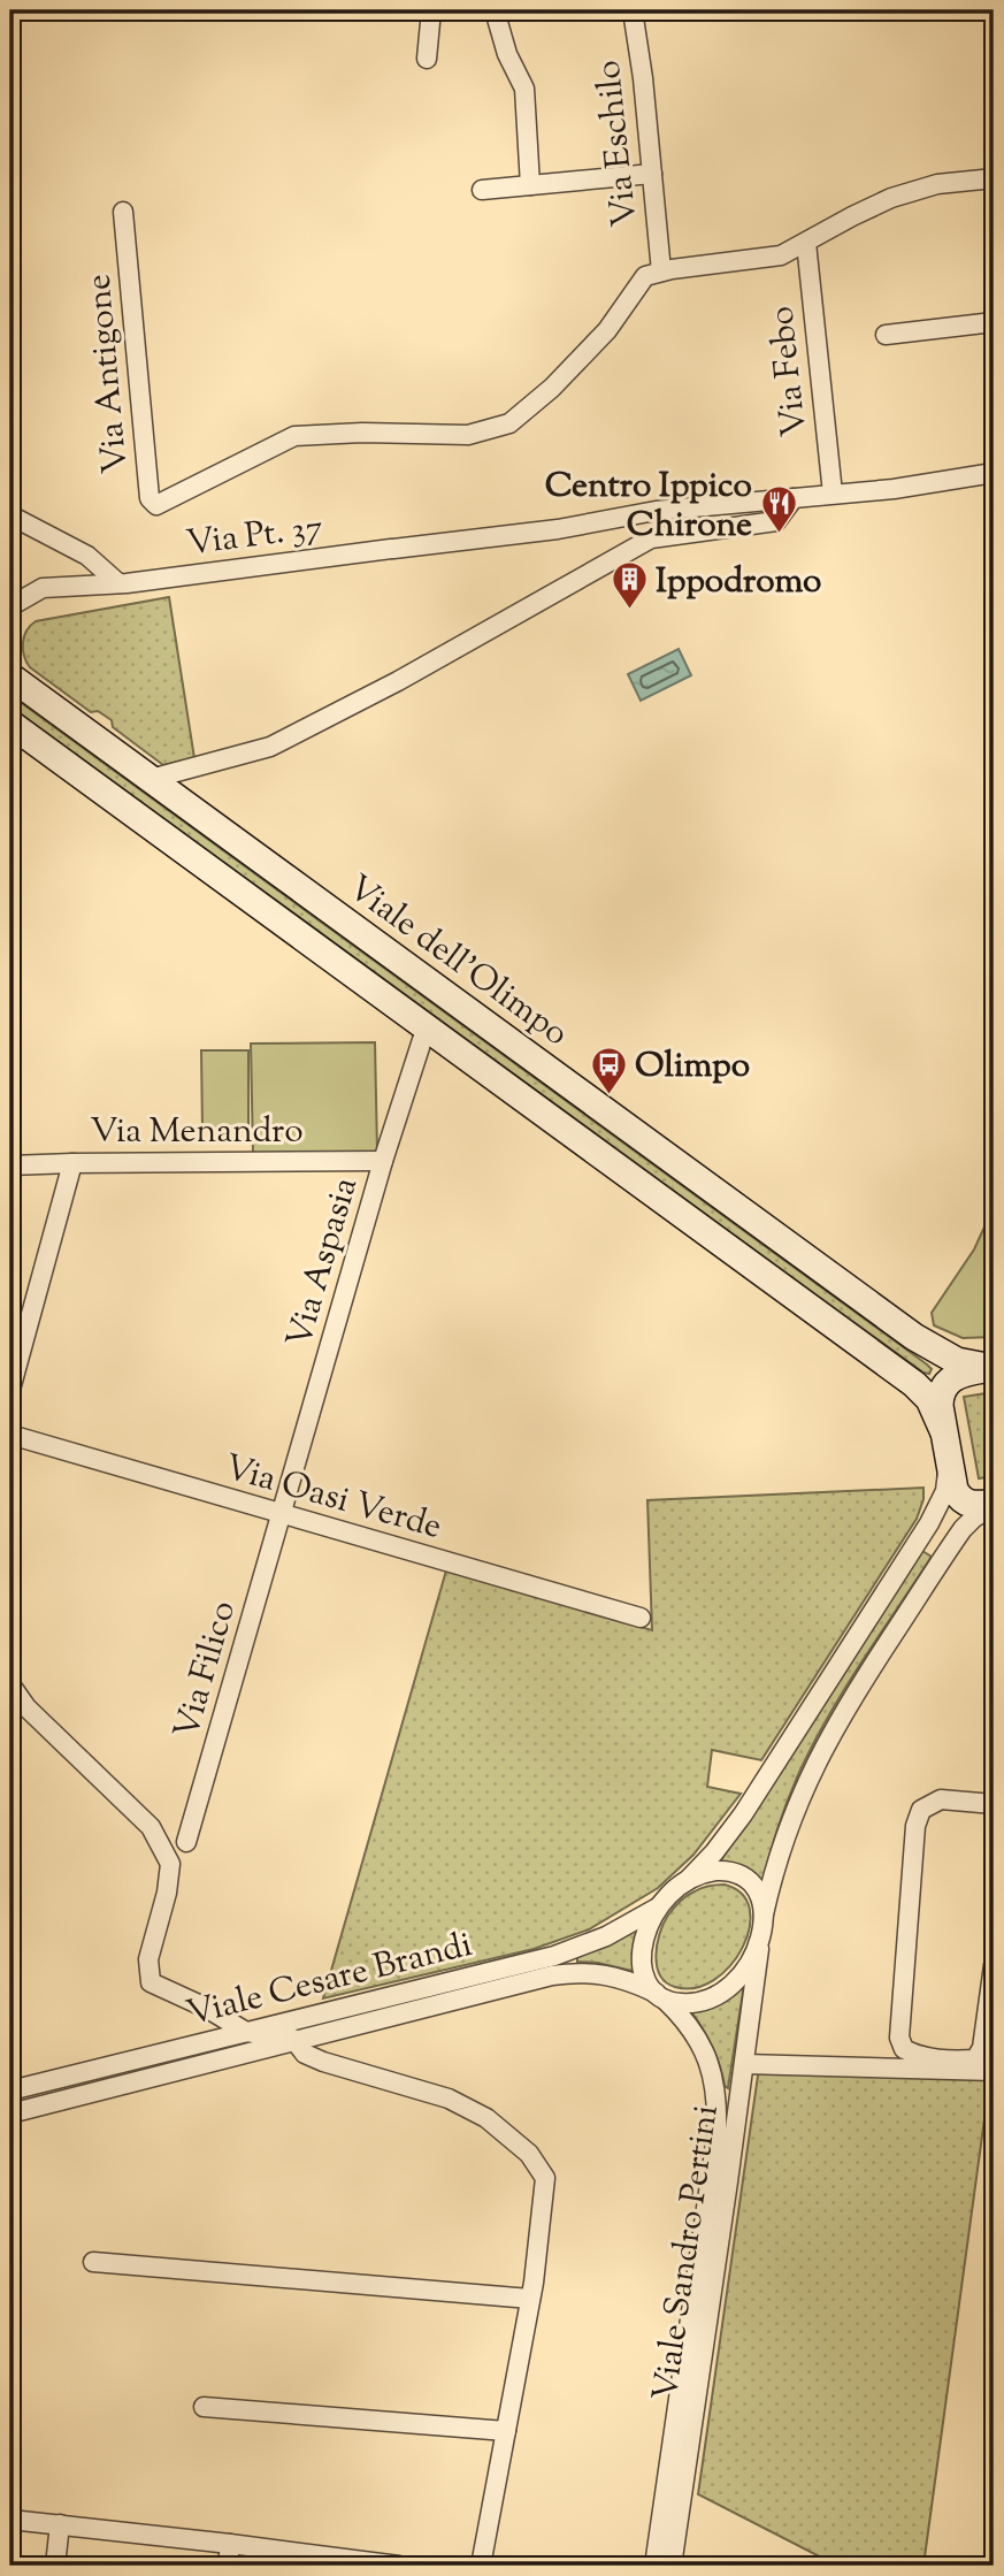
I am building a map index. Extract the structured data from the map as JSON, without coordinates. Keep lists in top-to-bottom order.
{
  "streets": {
    "street": [
      "Via Eschilo",
      "Via Febo",
      "Via Antigone",
      "Via Pt. 37",
      "Viale dell'Olimpo",
      "Via Menandro",
      "Via Aspasia",
      "Via Oasi Verde",
      "Via Filico",
      "Viale Cesare Brandi",
      "Viale Sandro Pertini"
    ]
  },
  "crossings": [
    ["Via Eschilo", "Via Antigone"],
    ["Via Febo", "Via Pt. 37"],
    ["Via Menandro", "Via Aspasia"],
    ["Via Aspasia", "Via Oasi Verde"],
    ["Via Aspasia", "Via Filico"],
    ["Via Oasi Verde", "Via Filico"],
    ["Viale Cesare Brandi", "Viale Sandro Pertini"]
  ],
  "places": {
    "restaurant": ["Centro Ippico Chirone"],
    "building": ["Ippodromo"],
    "bus stop": ["Olimpo"]
  }
}
